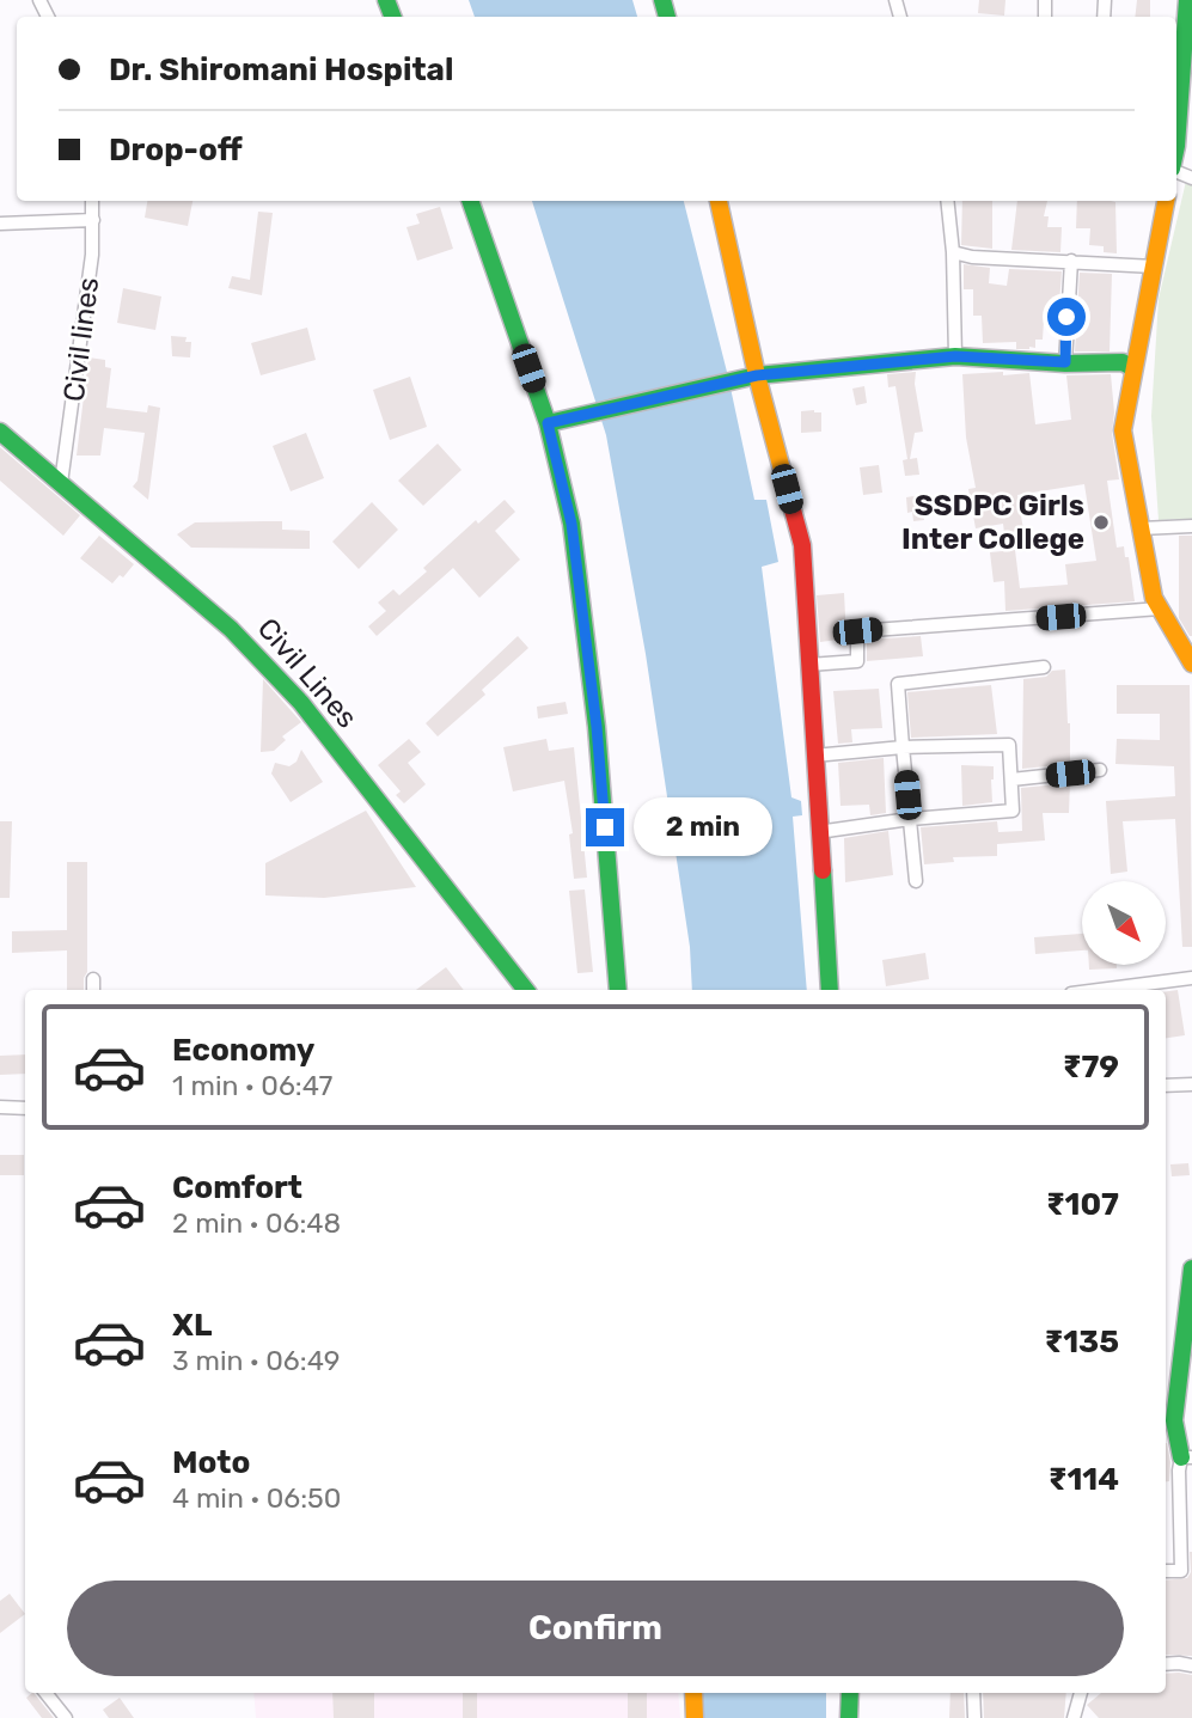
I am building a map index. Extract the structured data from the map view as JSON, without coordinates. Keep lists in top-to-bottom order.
{
  "streets": {
    "street": ["Civil lines", "Civil Lines"]
  },
  "crossings": [
    ["Civil lines", "Civil Lines"]
  ],
  "places": ["SSDPC Girls Inter College"],
  "north": "bottom right",
  "page": {
    "banner": ["Dr. Shiromani Hospital", "Drop-off"],
    "bubble": "2 min",
    "list": [
      {
        "name": "Economy",
        "note": "1 min · 06:47",
        "value": "₹79"
      },
      {
        "name": "Comfort",
        "note": "2 min · 06:48",
        "value": "₹107"
      },
      {
        "name": "XL",
        "note": "3 min · 06:49",
        "value": "₹135"
      },
      {
        "name": "Moto",
        "note": "4 min · 06:50",
        "value": "₹114"
      }
    ],
    "buttons": "Confirm"
  }
}
